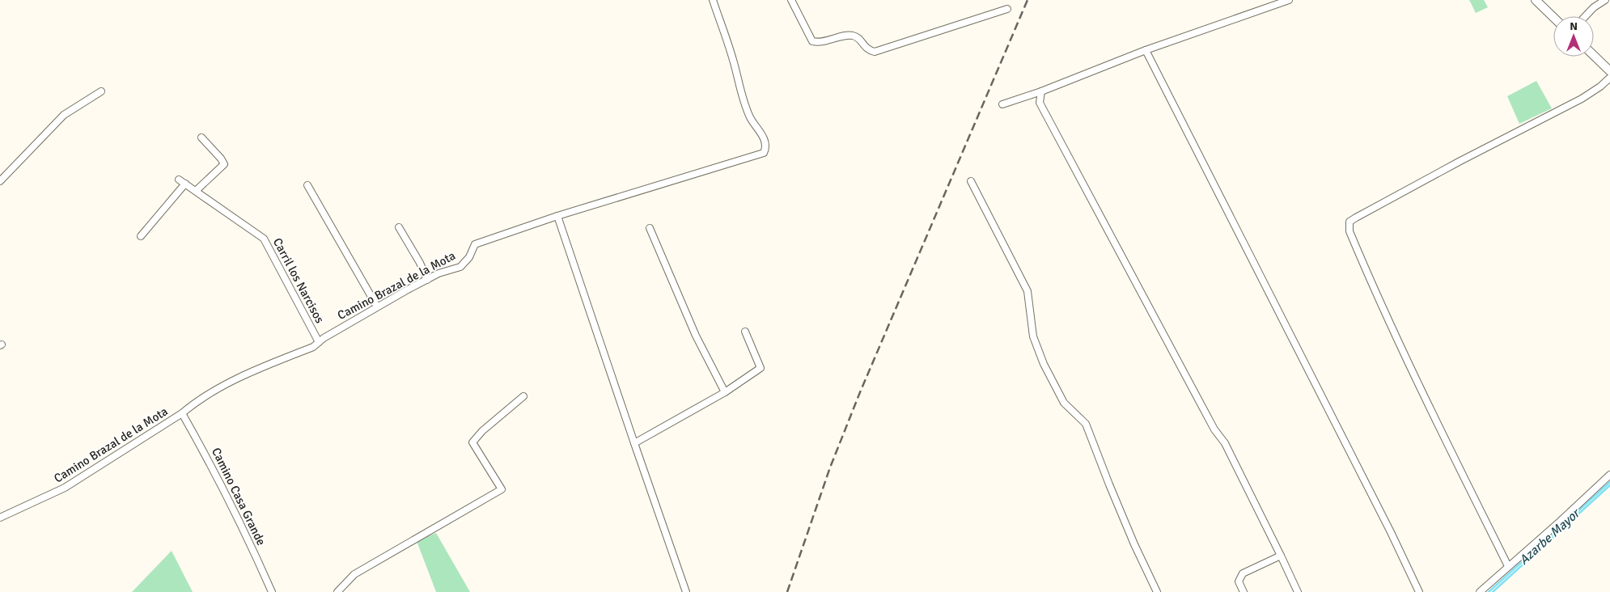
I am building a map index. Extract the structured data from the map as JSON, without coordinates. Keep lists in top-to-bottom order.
{
  "streets": {
    "street": ["Carril los Narcisos", "Camino Brazal de la Mota", "Camino Casa Grande"]
  },
  "crossings": [
    ["Carril los Narcisos", "Camino Brazal de la Mota"],
    ["Camino Brazal de la Mota", "Camino Casa Grande"]
  ],
  "water": ["Azarbe Mayor"],
  "north": "top"
}
